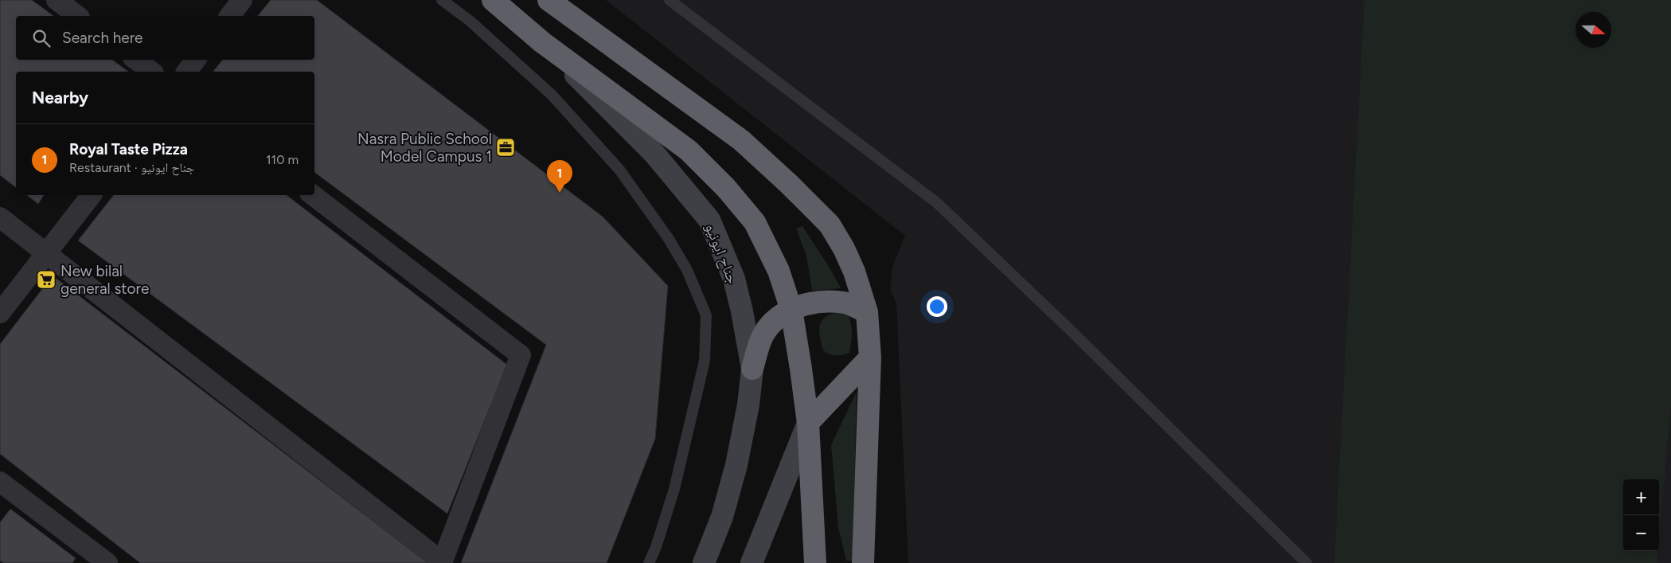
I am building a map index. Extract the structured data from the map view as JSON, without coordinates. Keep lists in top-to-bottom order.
{
  "streets": {
    "highway": ["جناح ایونیو"]
  },
  "places": {
    "office": ["Nasra Public School Model Campus 1"],
    "supermarket": ["New bilal general store"]
  },
  "north": "right",
  "page": {
    "search": "Search here",
    "heading": "Nearby",
    "list": [
      {
        "mark": "1",
        "name": "Royal Taste Pizza",
        "note": "Restaurant · جناح ایونیو",
        "value": "110 m"
      }
    ],
    "pins": "1",
    "map_buttons": ["+", "−"]
  }
}
